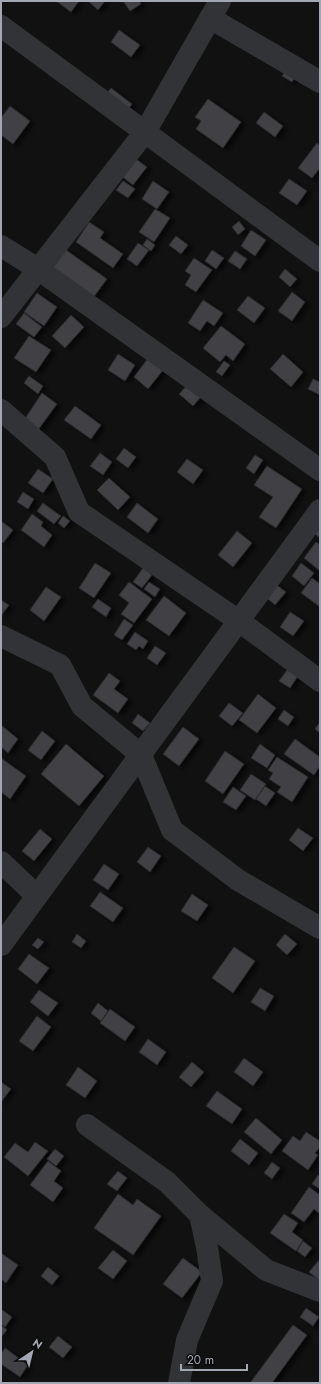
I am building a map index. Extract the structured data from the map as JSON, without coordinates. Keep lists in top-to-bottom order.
{
  "scale_bar": "20 m",
  "north": "top right"
}
